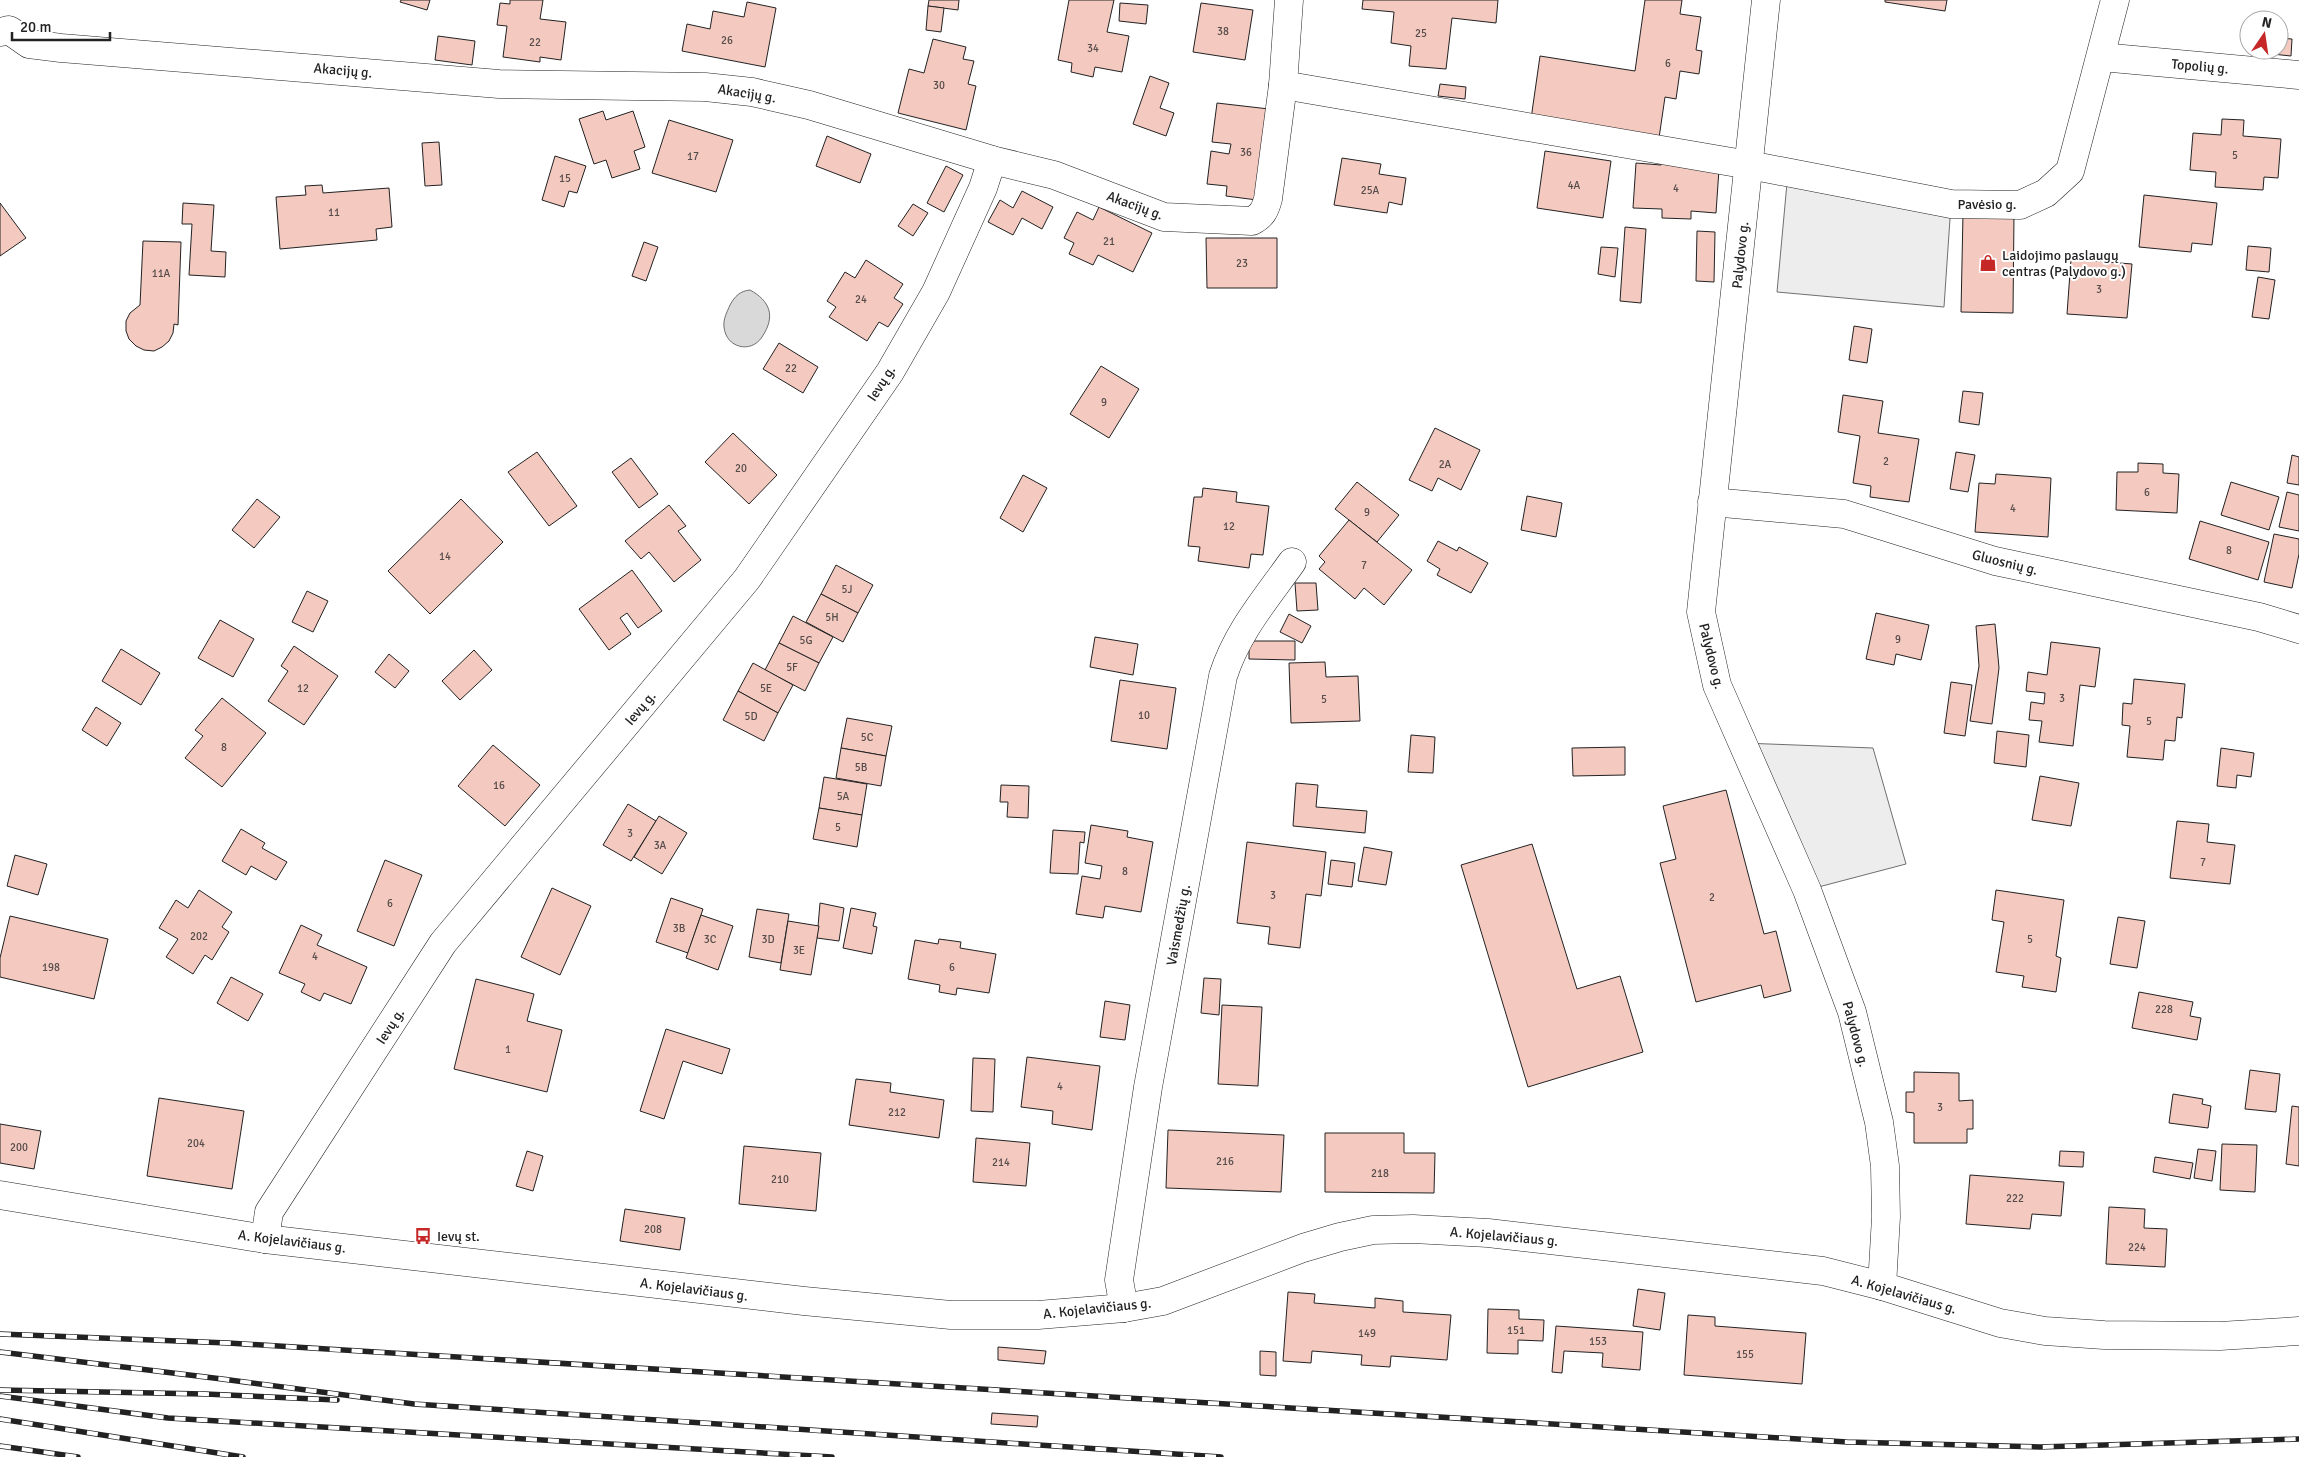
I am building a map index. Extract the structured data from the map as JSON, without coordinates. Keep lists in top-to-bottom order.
{
  "streets": {
    "street": [
      "Topolių g.",
      "Akacijų g.",
      "Pavėsio g.",
      "Palydovo g.",
      "Ievų g.",
      "Gluosnių g.",
      "Vaismedžių g.",
      "A. Kojelavičiaus g."
    ]
  },
  "crossings": [
    ["Topolių g.", "Pavėsio g."],
    ["Akacijų g.", "Pavėsio g."],
    ["Akacijų g.", "Ievų g."],
    ["Pavėsio g.", "Palydovo g."],
    ["Palydovo g.", "Gluosnių g."],
    ["Palydovo g.", "A. Kojelavičiaus g."],
    ["Ievų g.", "A. Kojelavičiaus g."],
    ["Vaismedžių g.", "A. Kojelavičiaus g."]
  ],
  "places": {
    "shop": ["Laidojimo paslaugų centras (Palydovo g.)"],
    "bus stop": ["Ievų st."]
  },
  "house_numbers": [
    "38",
    "25",
    "26",
    "22",
    "34",
    "6",
    "30",
    "36",
    "5",
    "17",
    "15",
    "4A",
    "4",
    "25A",
    "11",
    "21",
    "23",
    "11A",
    "3",
    "24",
    "22",
    "9",
    "2",
    "2A",
    "20",
    "6",
    "4",
    "9",
    "12",
    "8",
    "14",
    "7",
    "5J",
    "5H",
    "9",
    "5G",
    "5F",
    "12",
    "5E",
    "3",
    "5",
    "10",
    "5D",
    "5",
    "5C",
    "8",
    "5B",
    "16",
    "5A",
    "5",
    "3",
    "3A",
    "7",
    "8",
    "3",
    "2",
    "6",
    "3B",
    "202",
    "3C",
    "3D",
    "5",
    "3E",
    "4",
    "198",
    "6",
    "228",
    "1",
    "4",
    "3",
    "212",
    "204",
    "200",
    "216",
    "214",
    "218",
    "210",
    "222",
    "208",
    "224",
    "151",
    "149",
    "153",
    "155"
  ],
  "scale_bar": "20 m",
  "north": "top"
}
